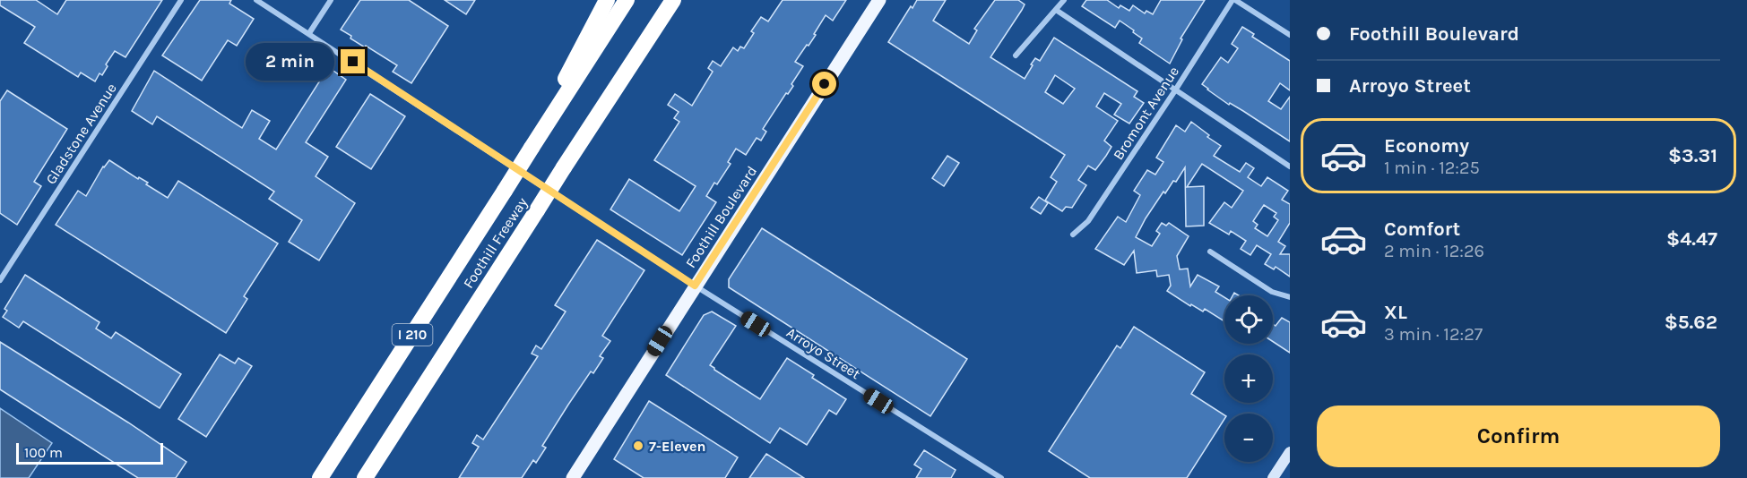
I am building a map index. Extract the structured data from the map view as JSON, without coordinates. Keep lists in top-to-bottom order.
{
  "streets": {
    "highway": ["Foothill Freeway", "I 210"],
    "main road": ["Foothill Boulevard"],
    "street": ["Bromont Avenue", "Gladstone Avenue", "Arroyo Street"]
  },
  "crossings": [
    ["Foothill Boulevard", "Arroyo Street"]
  ],
  "places": ["7-Eleven"],
  "scale_bar": "100 m",
  "page": {
    "banner": ["Foothill Boulevard", "Arroyo Street"],
    "bubble": "2 min",
    "list": [
      {
        "name": "Economy",
        "note": "1 min · 12:25",
        "value": "$3.31"
      },
      {
        "name": "Comfort",
        "note": "2 min · 12:26",
        "value": "$4.47"
      },
      {
        "name": "XL",
        "note": "3 min · 12:27",
        "value": "$5.62"
      }
    ],
    "map_buttons": ["+", "−"],
    "buttons": "Confirm",
    "scale": "100 m"
  }
}
